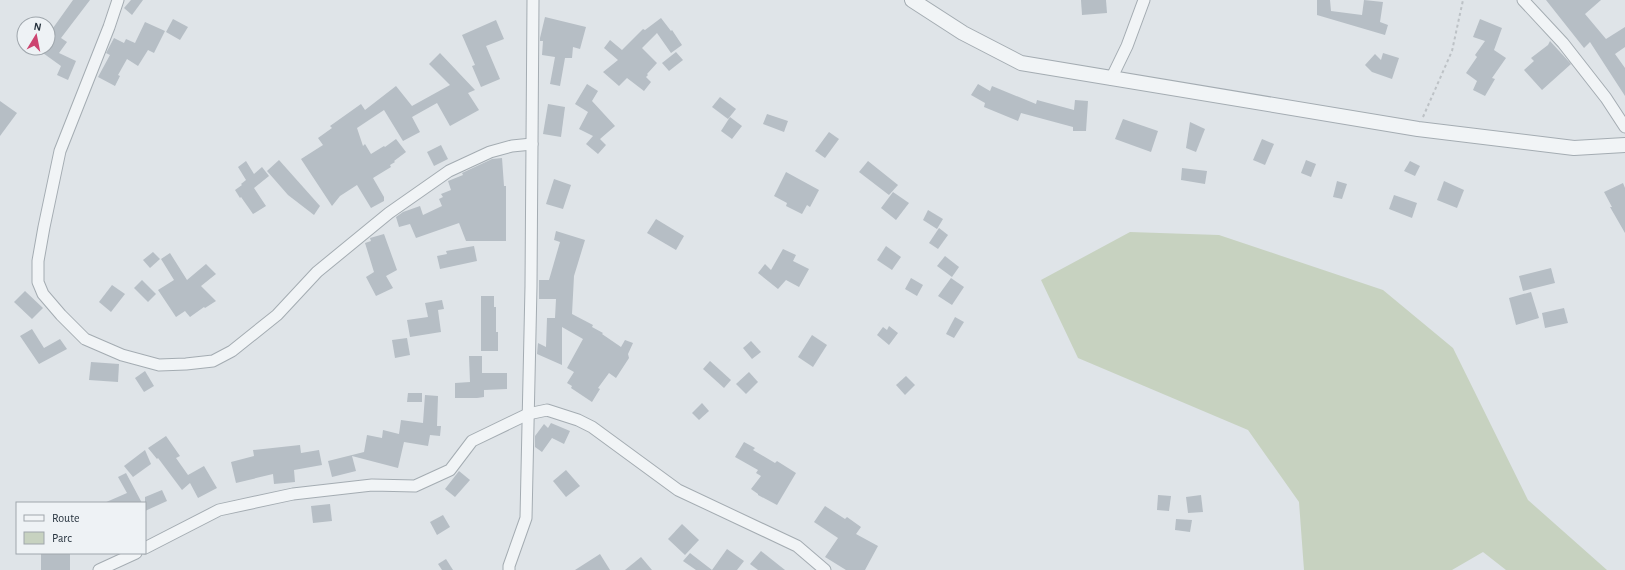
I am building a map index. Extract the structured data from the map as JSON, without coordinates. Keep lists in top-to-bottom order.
{
  "legend": ["Route", "Parc"],
  "north": "top"
}
